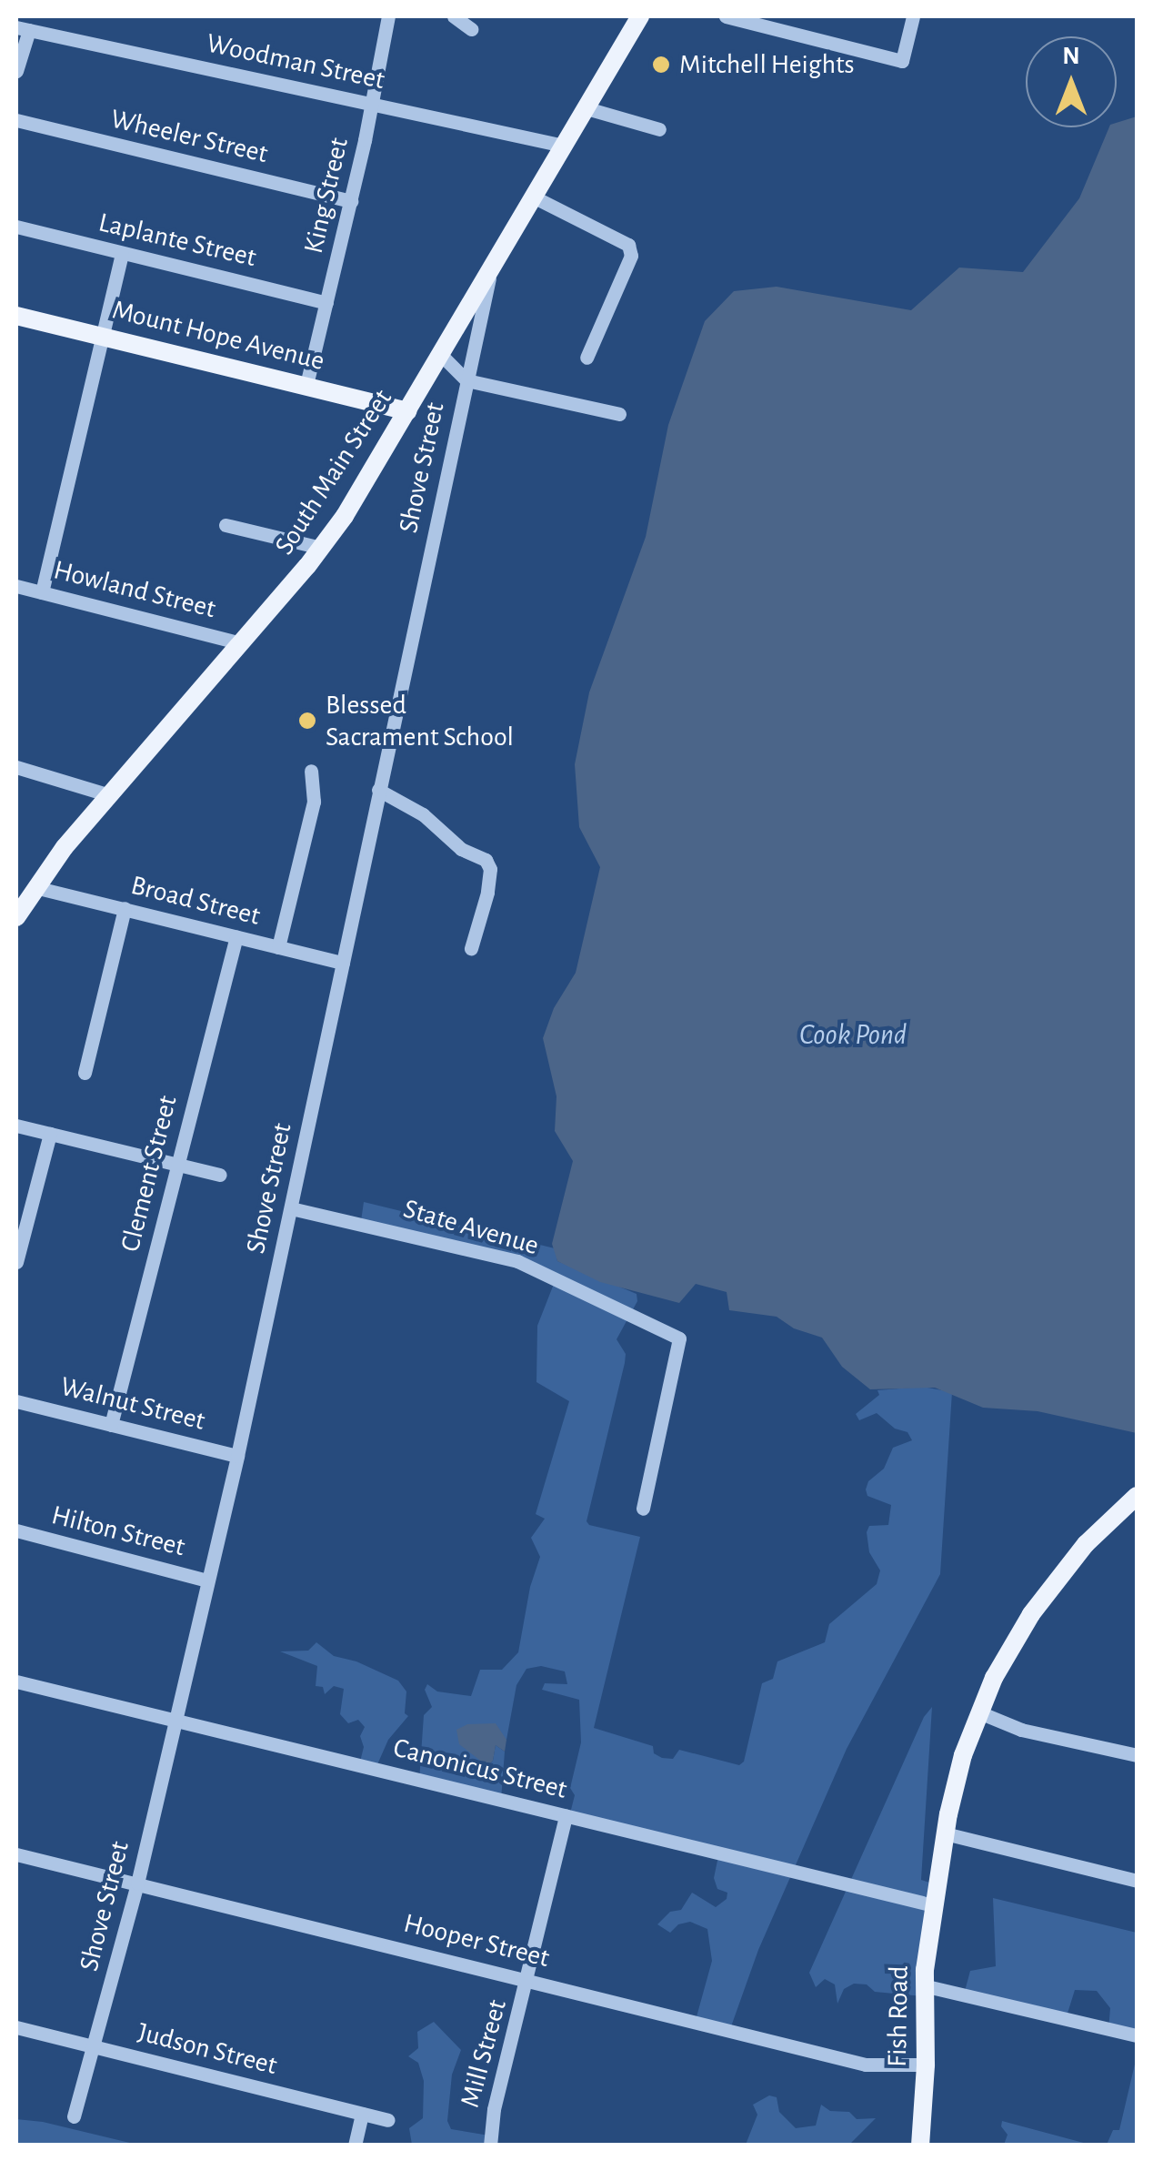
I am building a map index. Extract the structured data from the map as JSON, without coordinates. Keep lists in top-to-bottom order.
{
  "streets": {
    "main road": ["Mount Hope Avenue", "South Main Street", "Fish Road"],
    "street": [
      "Woodman Street",
      "Wheeler Street",
      "King Street",
      "Laplante Street",
      "Shove Street",
      "Howland Street",
      "Broad Street",
      "Clement Street",
      "State Avenue",
      "Walnut Street",
      "Hilton Street",
      "Canonicus Street",
      "Hooper Street",
      "Judson Street",
      "Mill Street"
    ]
  },
  "crossings": [
    ["Woodman Street", "King Street"],
    ["Woodman Street", "South Main Street"],
    ["Wheeler Street", "King Street"],
    ["King Street", "Laplante Street"],
    ["King Street", "Mount Hope Avenue"],
    ["Mount Hope Avenue", "South Main Street"],
    ["Shove Street", "South Main Street"],
    ["Shove Street", "Broad Street"],
    ["Shove Street", "State Avenue"],
    ["Shove Street", "Walnut Street"],
    ["Shove Street", "Hilton Street"],
    ["Shove Street", "Canonicus Street"],
    ["Shove Street", "Hooper Street"],
    ["Shove Street", "Judson Street"],
    ["South Main Street", "Howland Street"],
    ["South Main Street", "Broad Street"],
    ["Broad Street", "Clement Street"],
    ["Clement Street", "Walnut Street"],
    ["Canonicus Street", "Fish Road"],
    ["Canonicus Street", "Mill Street"],
    ["Hooper Street", "Fish Road"],
    ["Hooper Street", "Mill Street"]
  ],
  "water": ["Cook Pond"],
  "places": ["Mitchell Heights", "Blessed Sacrament School"],
  "north": "top"
}
